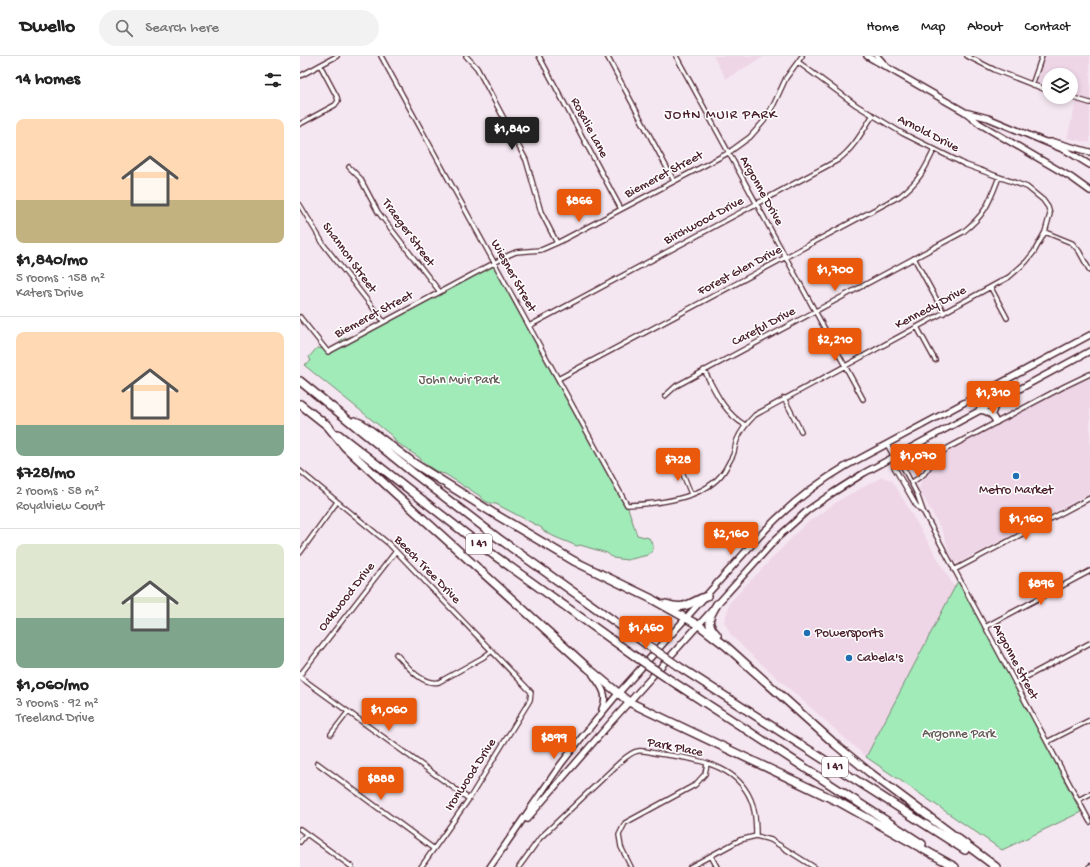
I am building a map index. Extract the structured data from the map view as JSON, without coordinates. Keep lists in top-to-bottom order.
{
  "streets": {
    "highway": ["I 41"],
    "street": [
      "Rosalie Lane",
      "Arnold Drive",
      "Biemeret Street",
      "Argonne Drive",
      "Birchwood Drive",
      "Traeger Street",
      "Shannon Street",
      "Forest Glen Drive",
      "Wiesner Street",
      "Kennedy Drive",
      "Careful Drive",
      "Beech Tree Drive",
      "Oakwood Drive",
      "Argonne Street",
      "Park Place",
      "Ironwood Drive"
    ]
  },
  "crossings": [
    ["Rosalie Lane", "Biemeret Street"],
    ["Arnold Drive", "Biemeret Street"],
    ["Arnold Drive", "Birchwood Drive"],
    ["Arnold Drive", "Forest Glen Drive"],
    ["Arnold Drive", "Kennedy Drive"],
    ["Arnold Drive", "Careful Drive"],
    ["Biemeret Street", "Argonne Drive"],
    ["Biemeret Street", "Traeger Street"],
    ["Biemeret Street", "Shannon Street"],
    ["Biemeret Street", "Wiesner Street"],
    ["Argonne Drive", "Birchwood Drive"],
    ["Argonne Drive", "Forest Glen Drive"],
    ["Argonne Drive", "Kennedy Drive"],
    ["Argonne Drive", "Careful Drive"],
    ["Birchwood Drive", "Wiesner Street"],
    ["Forest Glen Drive", "Wiesner Street"],
    ["Wiesner Street", "Kennedy Drive"],
    ["Beech Tree Drive", "Oakwood Drive"],
    ["Beech Tree Drive", "Ironwood Drive"]
  ],
  "districts": ["JOHN MUIR PARK"],
  "parks": ["John Muir Park", "Argonne Park"],
  "places": ["Metro Market", "Powersports", "Cabela's"],
  "page": {
    "header": "Dwello",
    "search": "Search here",
    "nav": [
      "Home",
      "Map",
      "About",
      "Contact"
    ],
    "heading": "14 homes",
    "list": [
      {
        "name": "$1,840/mo",
        "note": "5 rooms · 158 m² · Katers Drive"
      },
      {
        "name": "$728/mo",
        "note": "2 rooms · 58 m² · Royalview Court"
      },
      {
        "name": "$1,060/mo",
        "note": "3 rooms · 92 m² · Treeland Drive"
      }
    ],
    "price": [
      "$1,840",
      "$866",
      "$1,700",
      "$2,210",
      "$1,310",
      "$1,070",
      "$728",
      "$1,160",
      "$2,160",
      "$896",
      "$1,460",
      "$1,060",
      "$899",
      "$888"
    ]
  }
}
